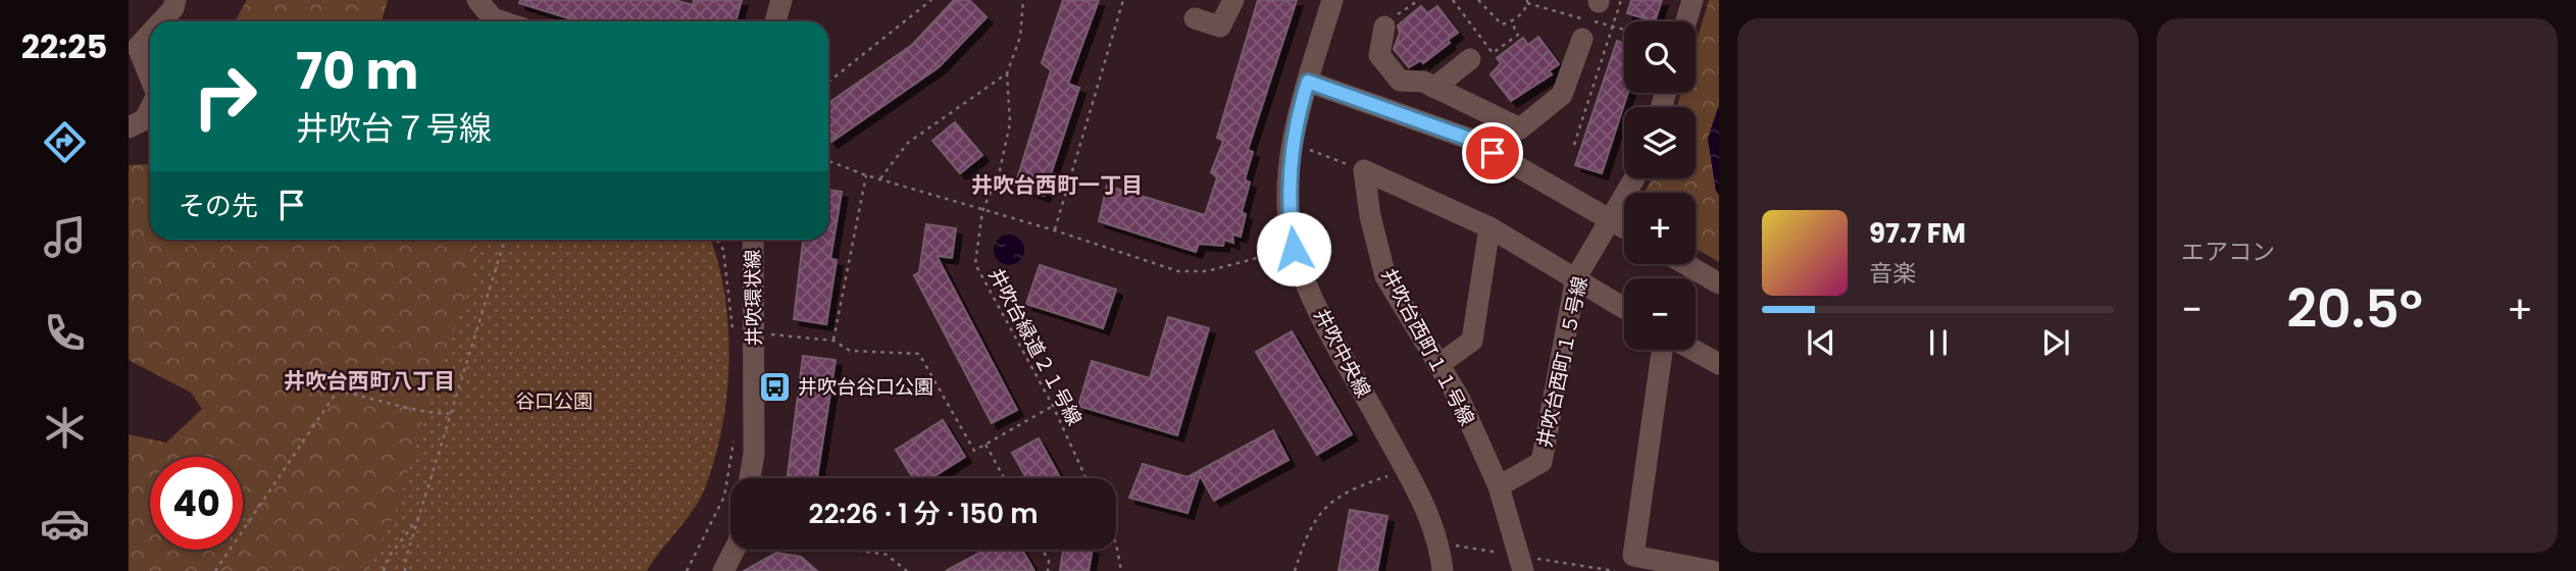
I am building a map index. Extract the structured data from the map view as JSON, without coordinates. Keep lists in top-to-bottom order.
{
  "streets": {
    "street": [
      "井吹環状線",
      "井吹台西町１１号線",
      "井吹中央線",
      "井吹台西町１５号線"
    ],
    "path": ["井吹台緑道２１号線"]
  },
  "crossings": [
    ["井吹台西町１１号線", "井吹台西町１５号線"]
  ],
  "districts": ["井吹台西町一丁目", "井吹台西町八丁目"],
  "parks": ["谷口公園"],
  "places": {
    "bus stop": ["井吹台谷口公園"]
  },
  "page": {
    "tabs": "22:25",
    "tile": "エアコン",
    "map_buttons": ["+", "−"],
    "turn": ["70 m", "井吹台７号線"],
    "then": "その先",
    "song": ["97.7 FM", "音楽"],
    "heat": ["−", "20.5°", "+"],
    "limit": "40",
    "trip": "22:26 · 1 分 · 150 m"
  }
}
